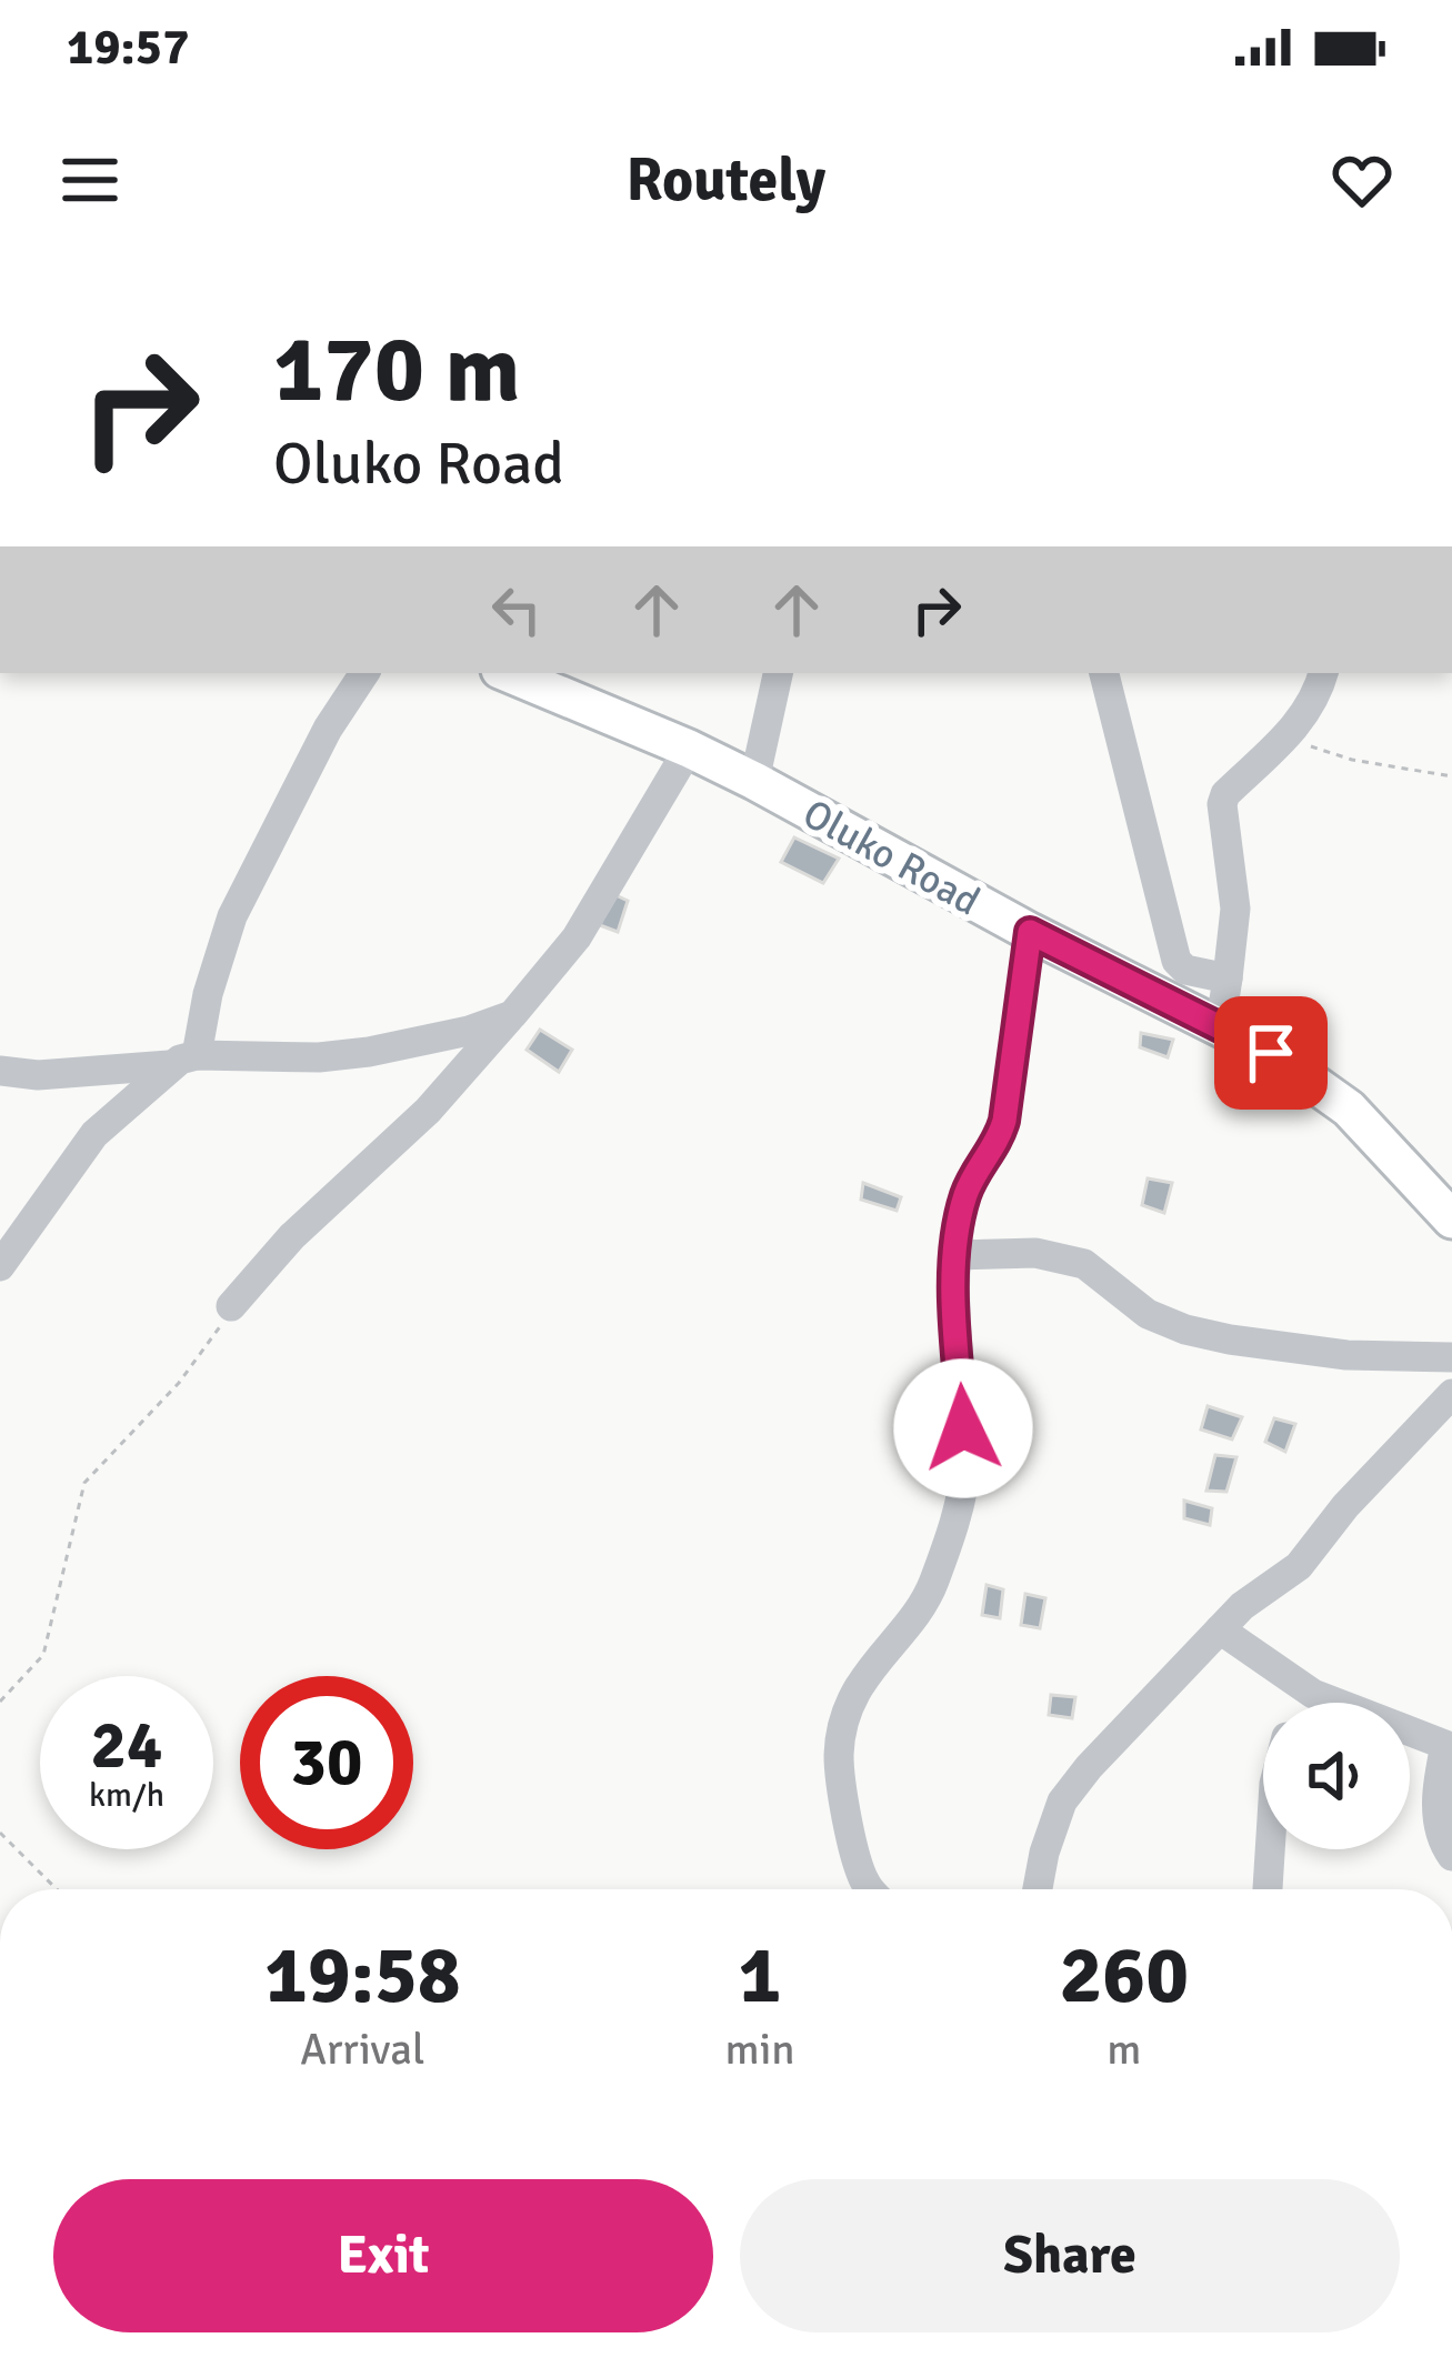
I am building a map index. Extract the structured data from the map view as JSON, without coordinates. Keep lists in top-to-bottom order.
{
  "streets": {
    "main road": ["Oluko Road"]
  },
  "page": {
    "status": "19:57",
    "header": "Routely",
    "turn": ["170 m", "Oluko Road"],
    "speed": "24 km/h",
    "limit": "30",
    "eta": [
      "19:58",
      "Arrival",
      "1",
      "min",
      "260",
      "m"
    ],
    "buttons": ["Exit", "Share"]
  }
}
